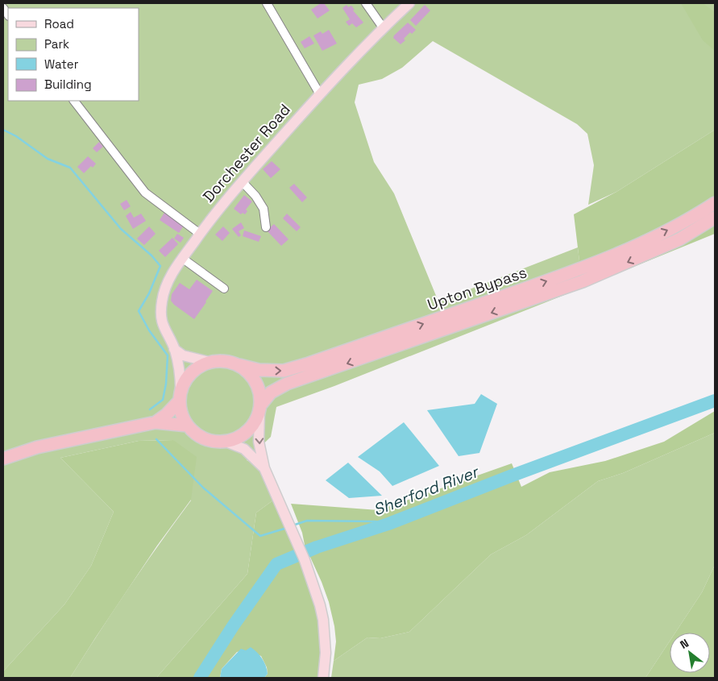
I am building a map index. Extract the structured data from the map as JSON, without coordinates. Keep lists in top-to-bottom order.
{
  "streets": {
    "highway": ["Upton Bypass"],
    "main road": ["Dorchester Road"]
  },
  "crossings": [
    ["Dorchester Road", "Upton Bypass"]
  ],
  "water": ["Sherford River"],
  "legend": [
    "Road",
    "Park",
    "Water",
    "Building"
  ],
  "north": "top left"
}
